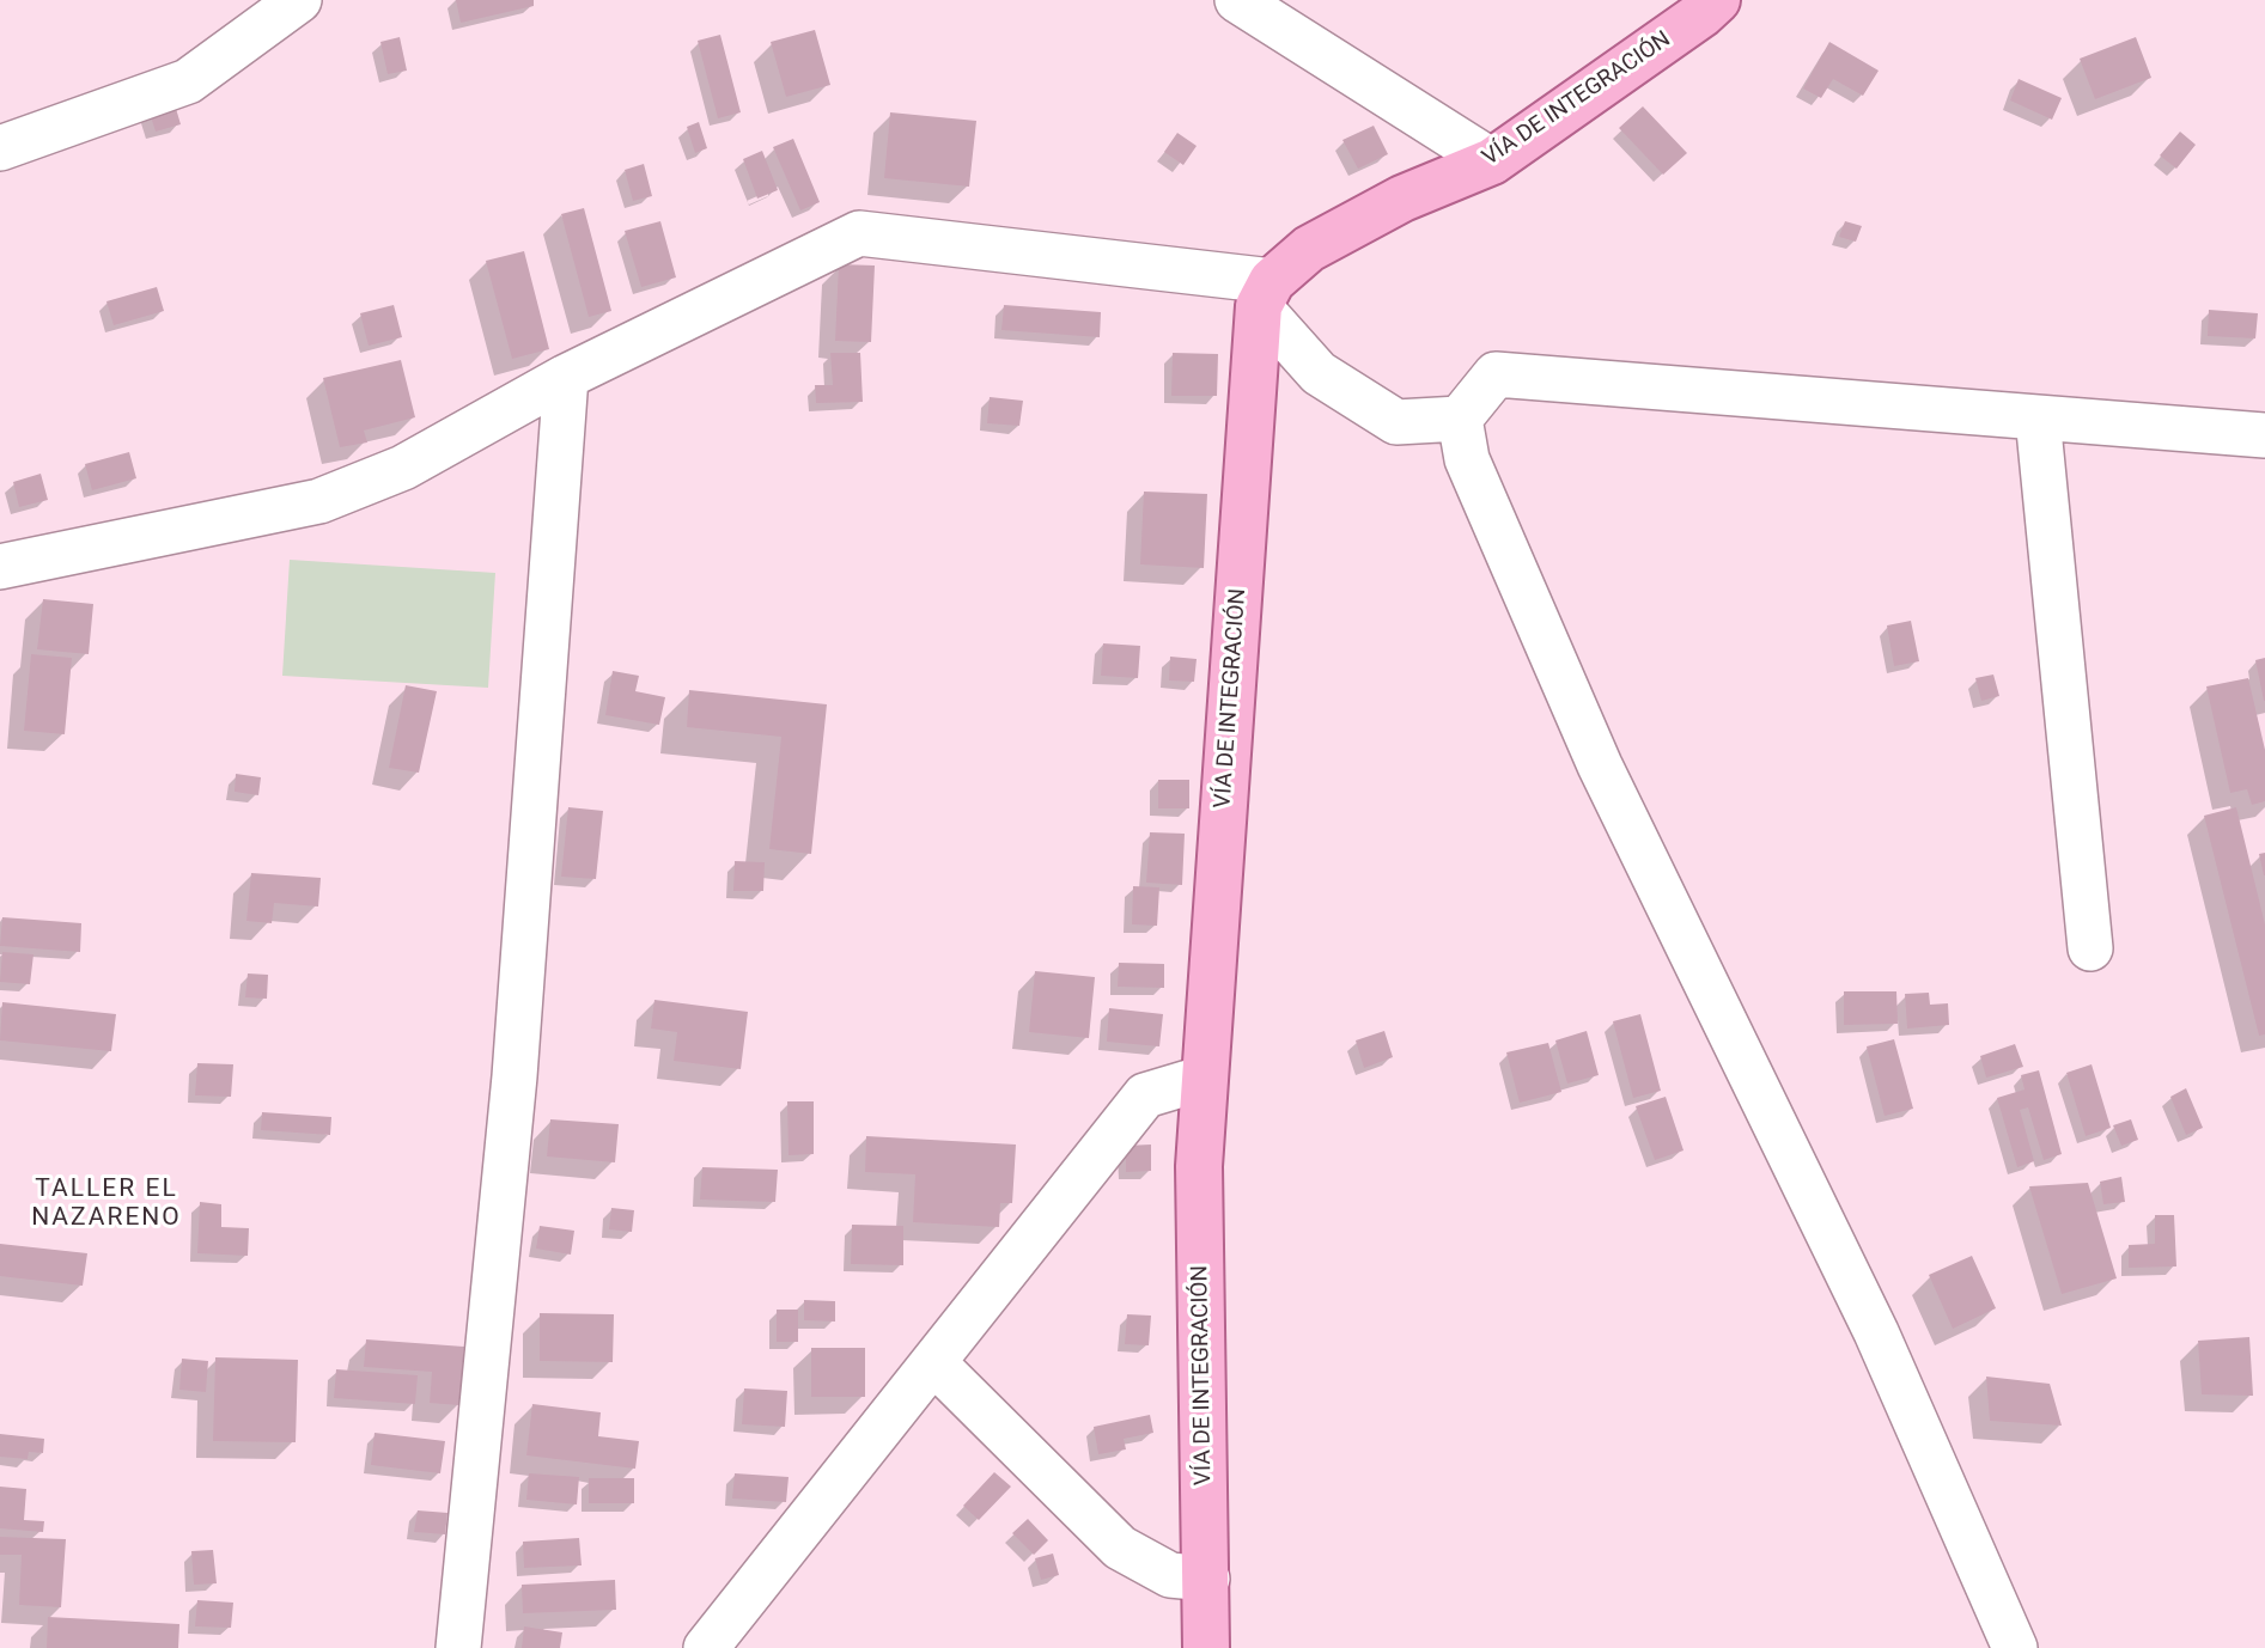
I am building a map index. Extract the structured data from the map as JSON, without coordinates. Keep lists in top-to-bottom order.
{
  "streets": {
    "main road": ["VÍA DE INTEGRACIÓN"]
  },
  "districts": ["TALLER EL NAZARENO"]
}
